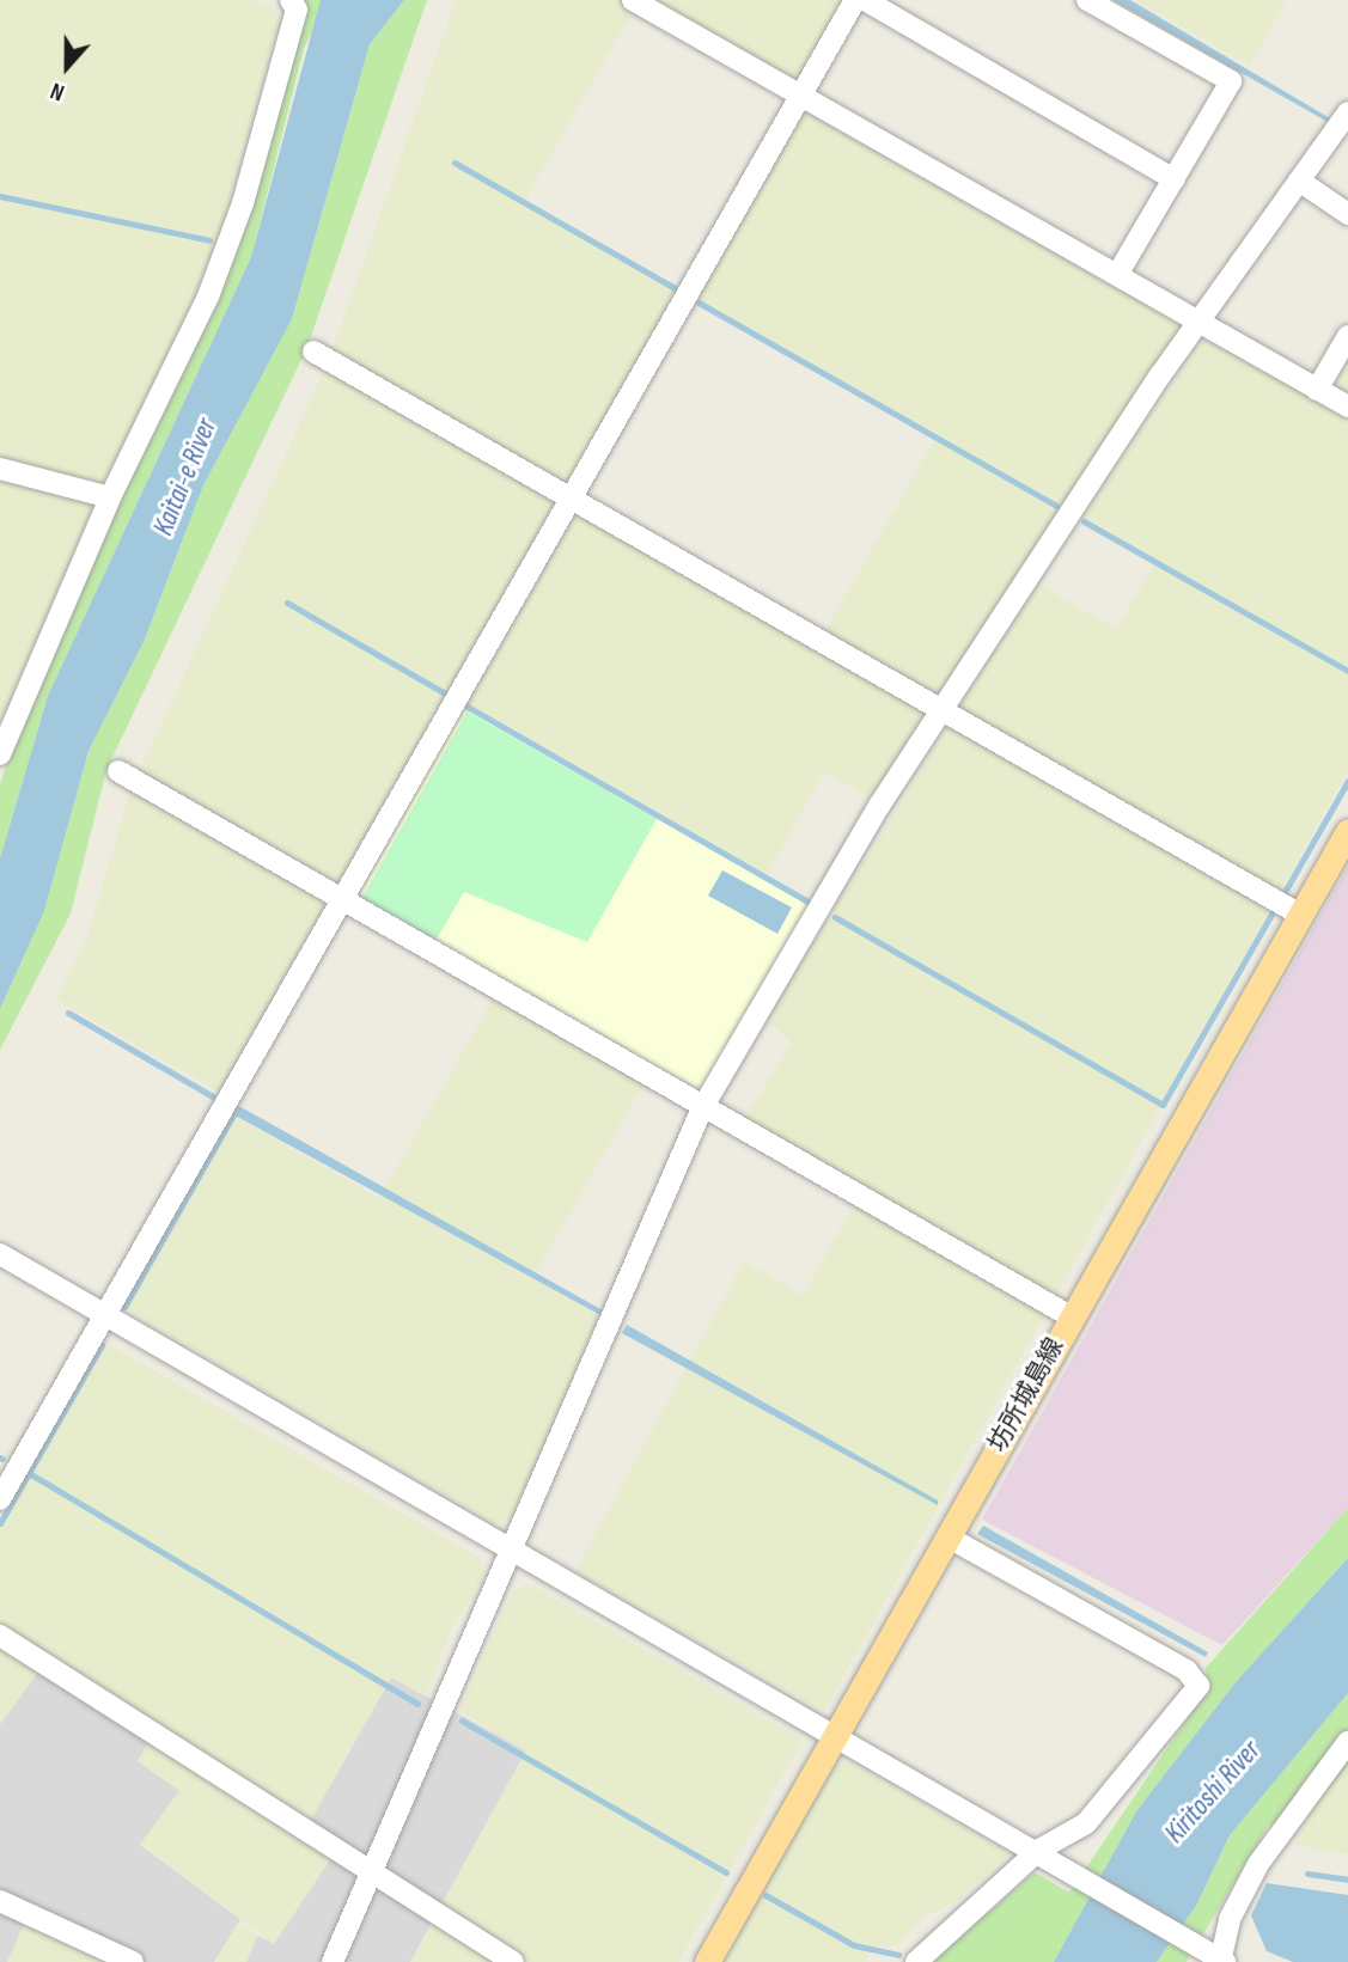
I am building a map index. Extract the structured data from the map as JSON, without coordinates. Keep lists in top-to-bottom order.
{
  "streets": {
    "main road": ["坊所城島線"]
  },
  "water": ["Kaitai-e River", "Kiritoshi River"],
  "north": "bottom"
}
